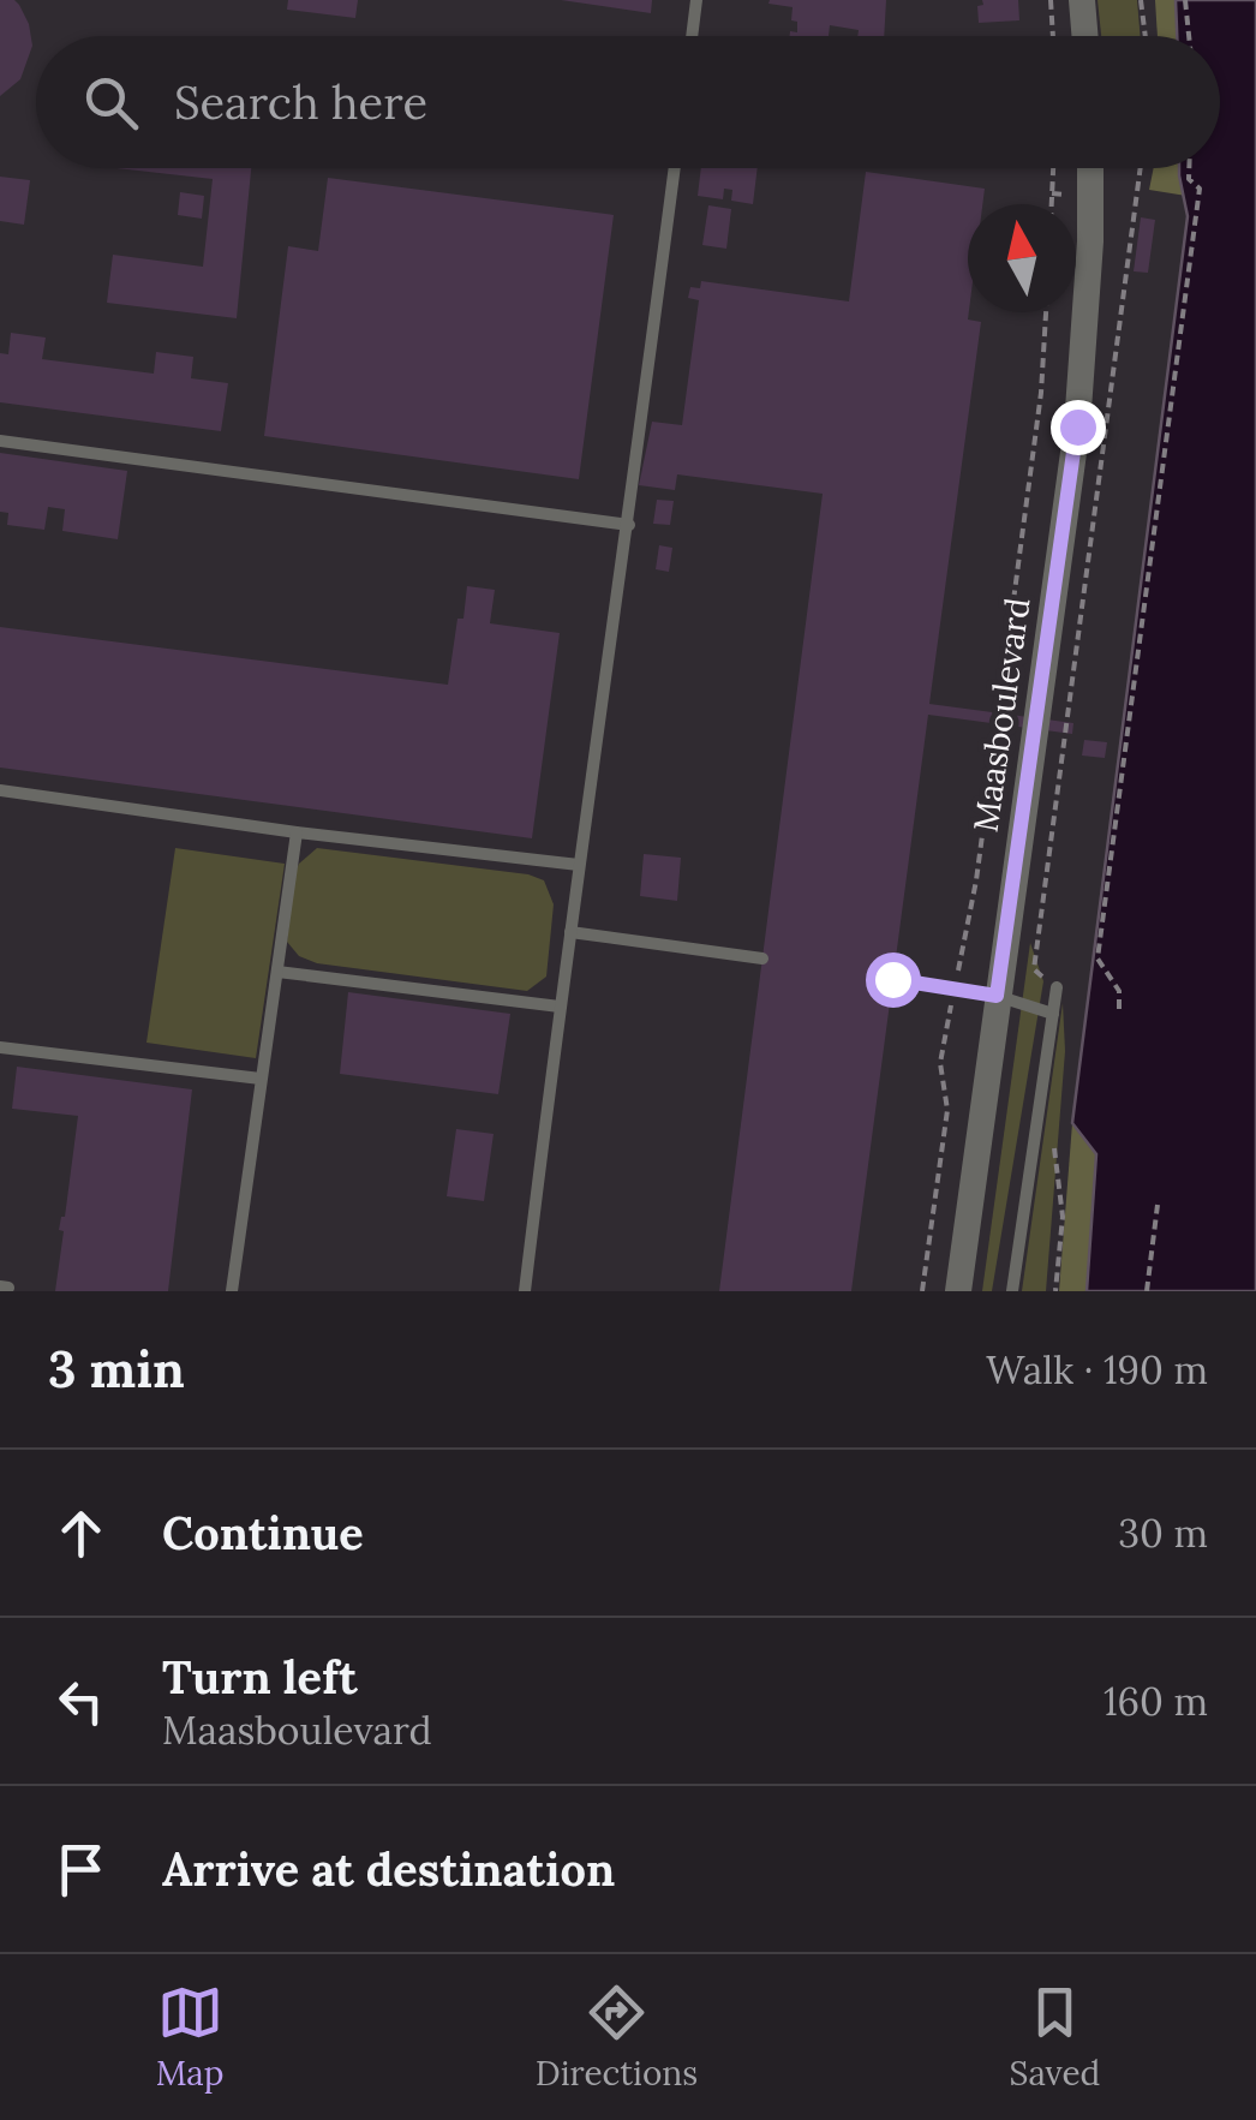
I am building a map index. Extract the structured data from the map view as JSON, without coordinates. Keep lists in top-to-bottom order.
{
  "streets": {
    "street": ["Maasboulevard"]
  },
  "north": "top",
  "page": {
    "search": "Search here",
    "heading": ["3 min", "Walk · 190 m"],
    "list": [
      ["Continue", "30 m"],
      ["Turn left", "Maasboulevard", "160 m"],
      "Arrive at destination"
    ],
    "nav": ["Map", "Directions", "Saved"]
  }
}
